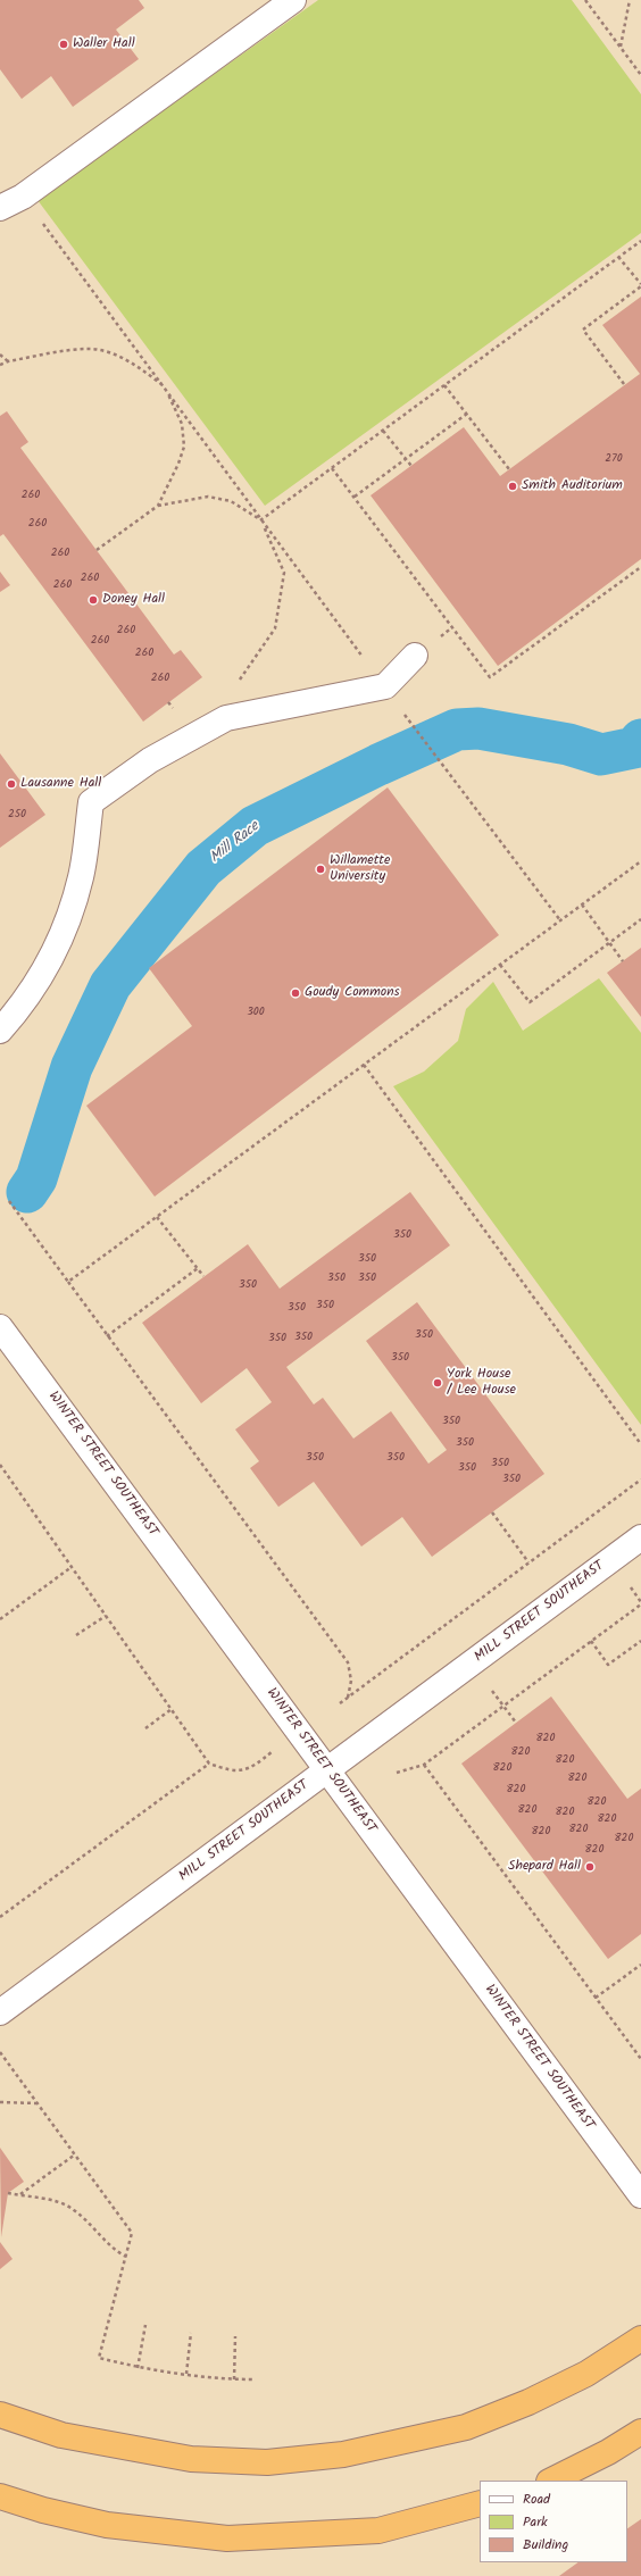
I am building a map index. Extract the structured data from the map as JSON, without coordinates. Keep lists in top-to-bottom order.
{
  "streets": {
    "street": ["WINTER STREET SOUTHEAST", "MILL STREET SOUTHEAST"]
  },
  "crossings": [
    ["WINTER STREET SOUTHEAST", "MILL STREET SOUTHEAST"]
  ],
  "water": ["Mill Race"],
  "places": [
    "Waller Hall",
    "Smith Auditorium",
    "Doney Hall",
    "Lausanne Hall",
    "Willamette University",
    "Goudy Commons",
    "York House / Lee House",
    "Shepard Hall"
  ],
  "house_numbers": [
    "270",
    "260",
    "260",
    "260",
    "260",
    "260",
    "260",
    "260",
    "260",
    "260",
    "250",
    "300",
    "350",
    "350",
    "350",
    "350",
    "350",
    "350",
    "350",
    "350",
    "350",
    "350",
    "350",
    "350",
    "350",
    "350",
    "350",
    "350",
    "350",
    "350",
    "820",
    "820",
    "820",
    "820",
    "820",
    "820",
    "820",
    "820",
    "820",
    "820",
    "820",
    "820",
    "820",
    "820"
  ],
  "legend": ["Road", "Park", "Building"]
}
